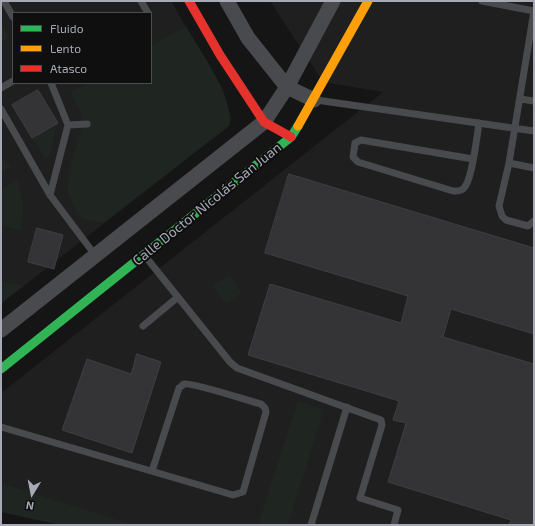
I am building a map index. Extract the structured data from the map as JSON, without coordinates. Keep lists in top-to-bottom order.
{
  "streets": {
    "street": ["Calle Doctor Nicolás San Juan"]
  },
  "legend": ["Fluido", "Lento", "Atasco"],
  "north": "bottom"
}
